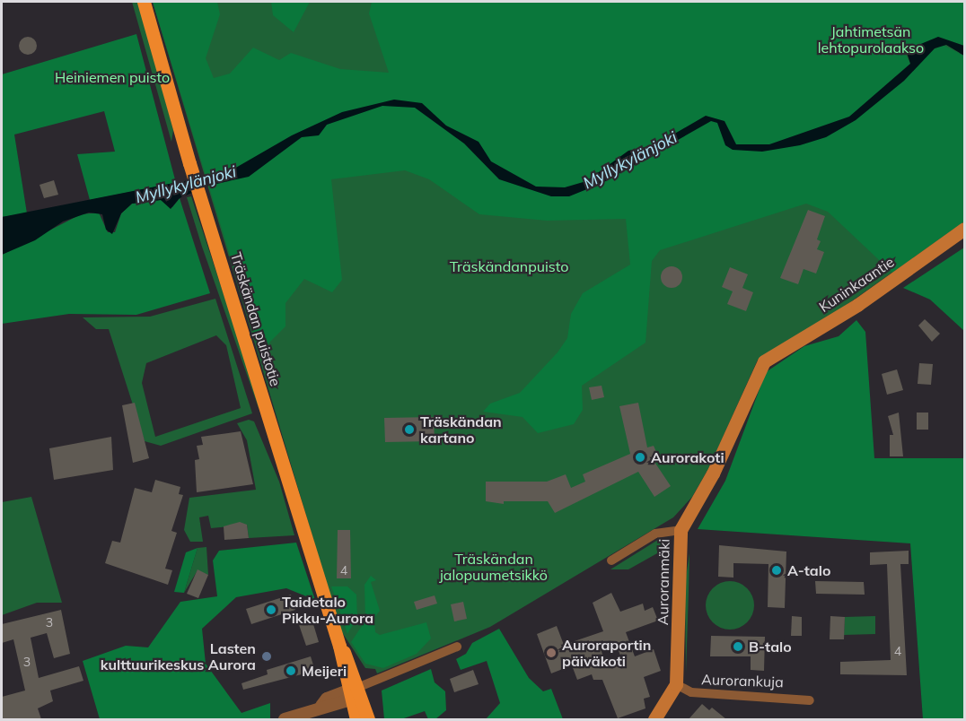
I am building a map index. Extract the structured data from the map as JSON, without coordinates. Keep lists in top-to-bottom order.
{
  "streets": {
    "main road": ["Kuninkaantie", "Träskändan puistotie", "Auroranmäki"],
    "street": ["Aurorankuja"]
  },
  "crossings": [
    ["Kuninkaantie", "Auroranmäki"],
    ["Auroranmäki", "Aurorankuja"]
  ],
  "water": ["Myllykylänjoki"],
  "parks": [
    "Jahtimetsän lehtopurolaakso",
    "Heiniemen puisto",
    "Träskändanpuisto",
    "Träskändan jalopuumetsikkö"
  ],
  "places": [
    "Träskändan kartano",
    "Aurorakoti",
    "A-talo",
    "Taidetalo Pikku-Aurora",
    "B-talo",
    "Auroraportin päiväkoti",
    "Lasten kulttuurikeskus Aurora",
    "Meijeri"
  ],
  "house_numbers": [
    "4",
    "3",
    "4",
    "3"
  ]
}
